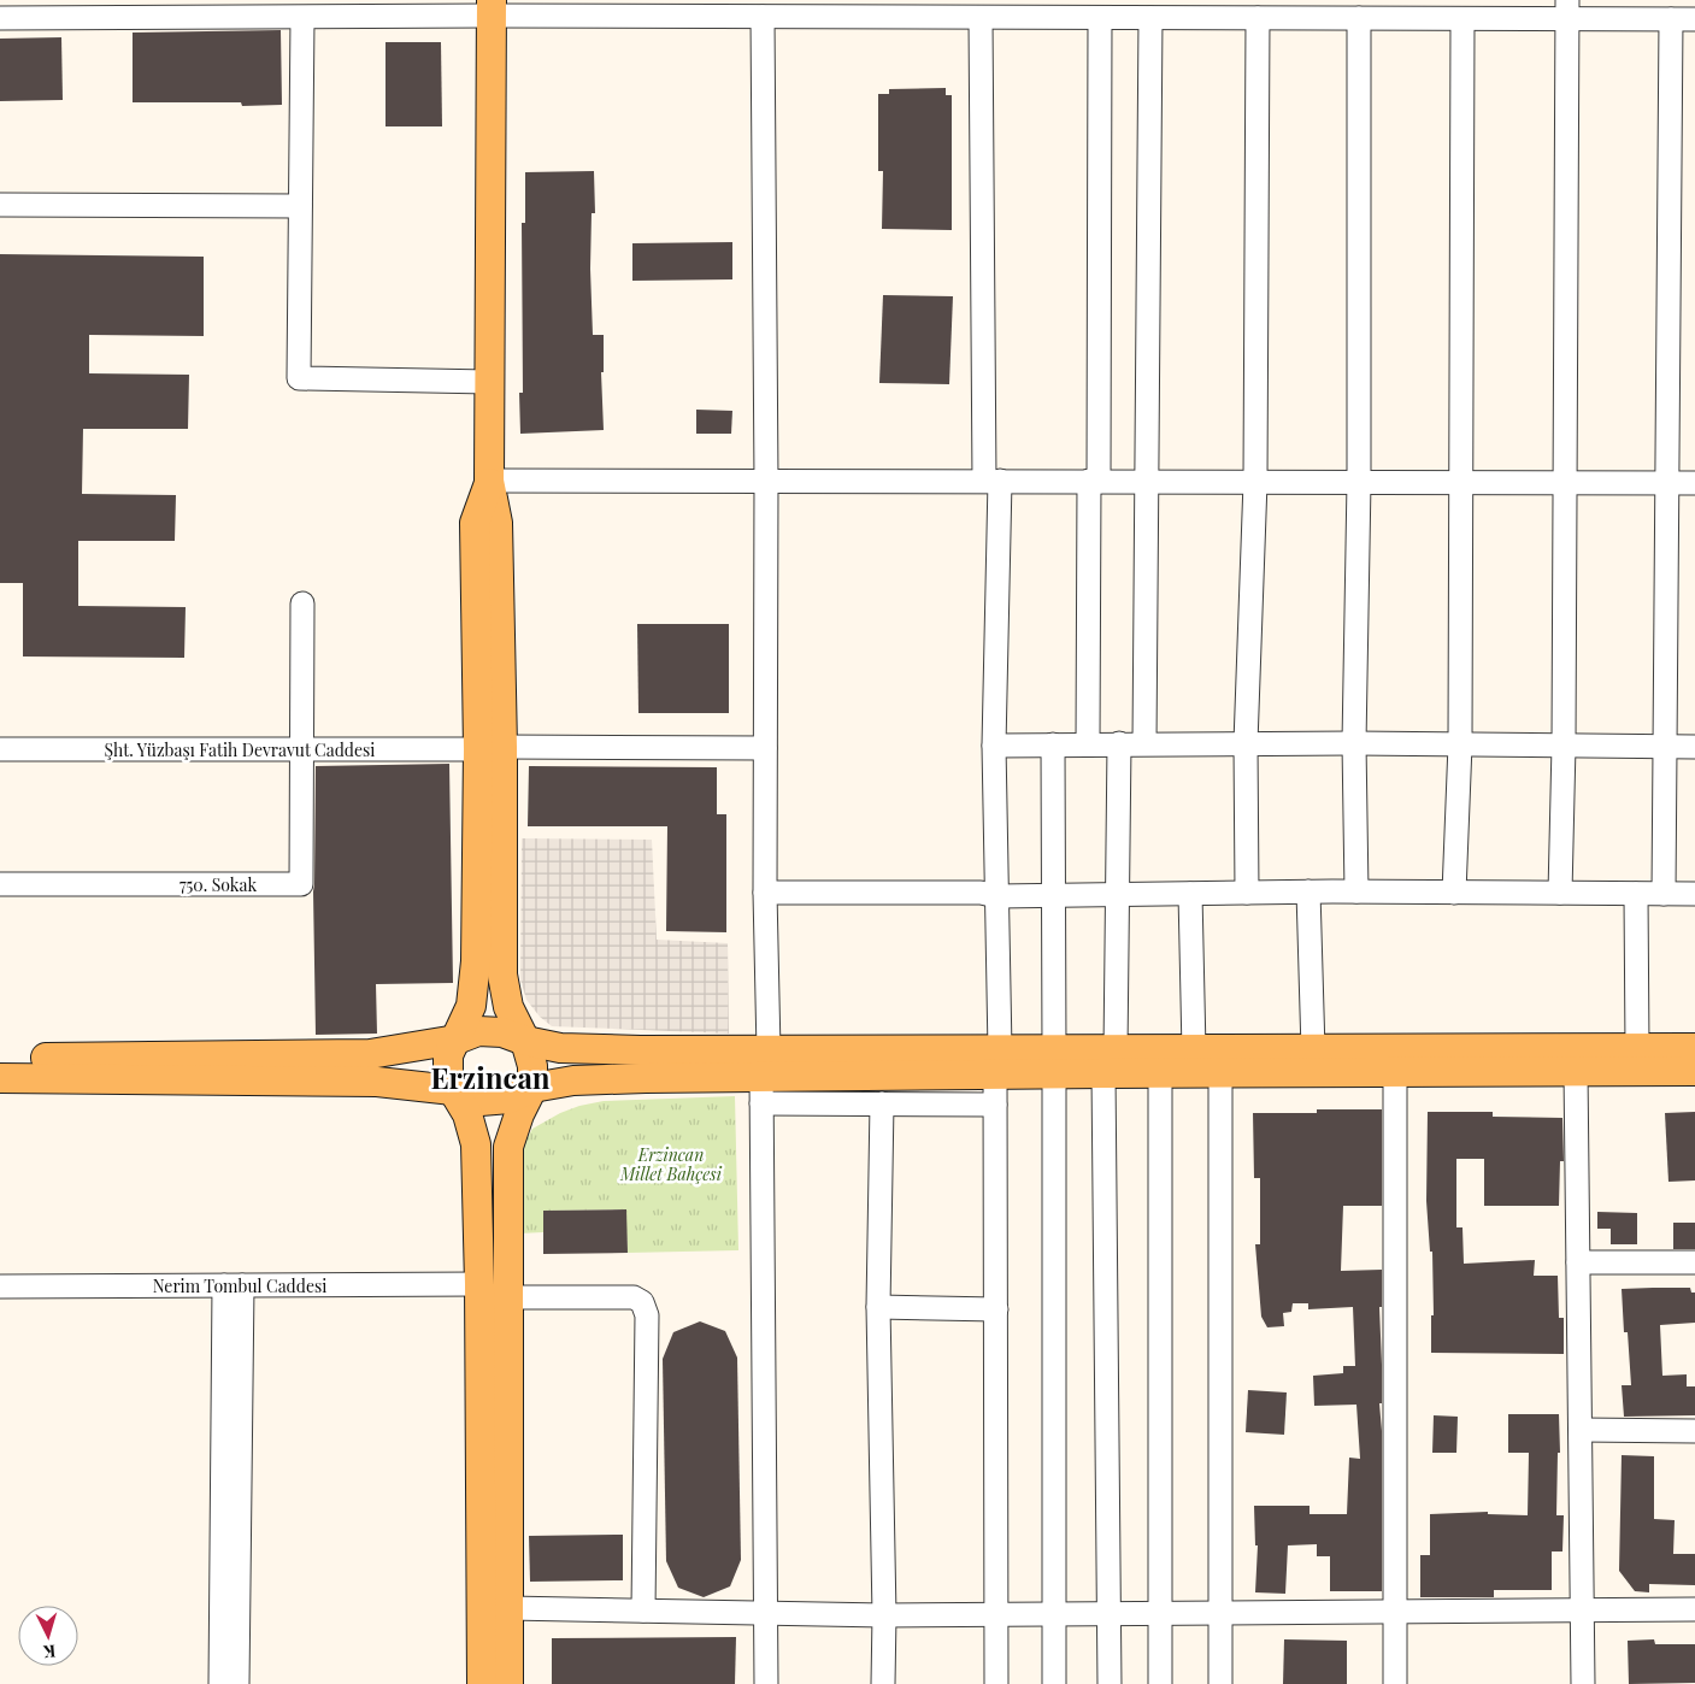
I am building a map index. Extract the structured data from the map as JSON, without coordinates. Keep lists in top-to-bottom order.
{
  "streets": {
    "street": ["Şht. Yüzbaşı Fatih Devravut Caddesi", "750. Sokak", "Nerim Tombul Caddesi"]
  },
  "crossings": [
    ["Şht. Yüzbaşı Fatih Devravut Caddesi", "750. Sokak"]
  ],
  "districts": ["Erzincan"],
  "parks": ["Erzincan Millet Bahçesi"],
  "north": "bottom"
}
